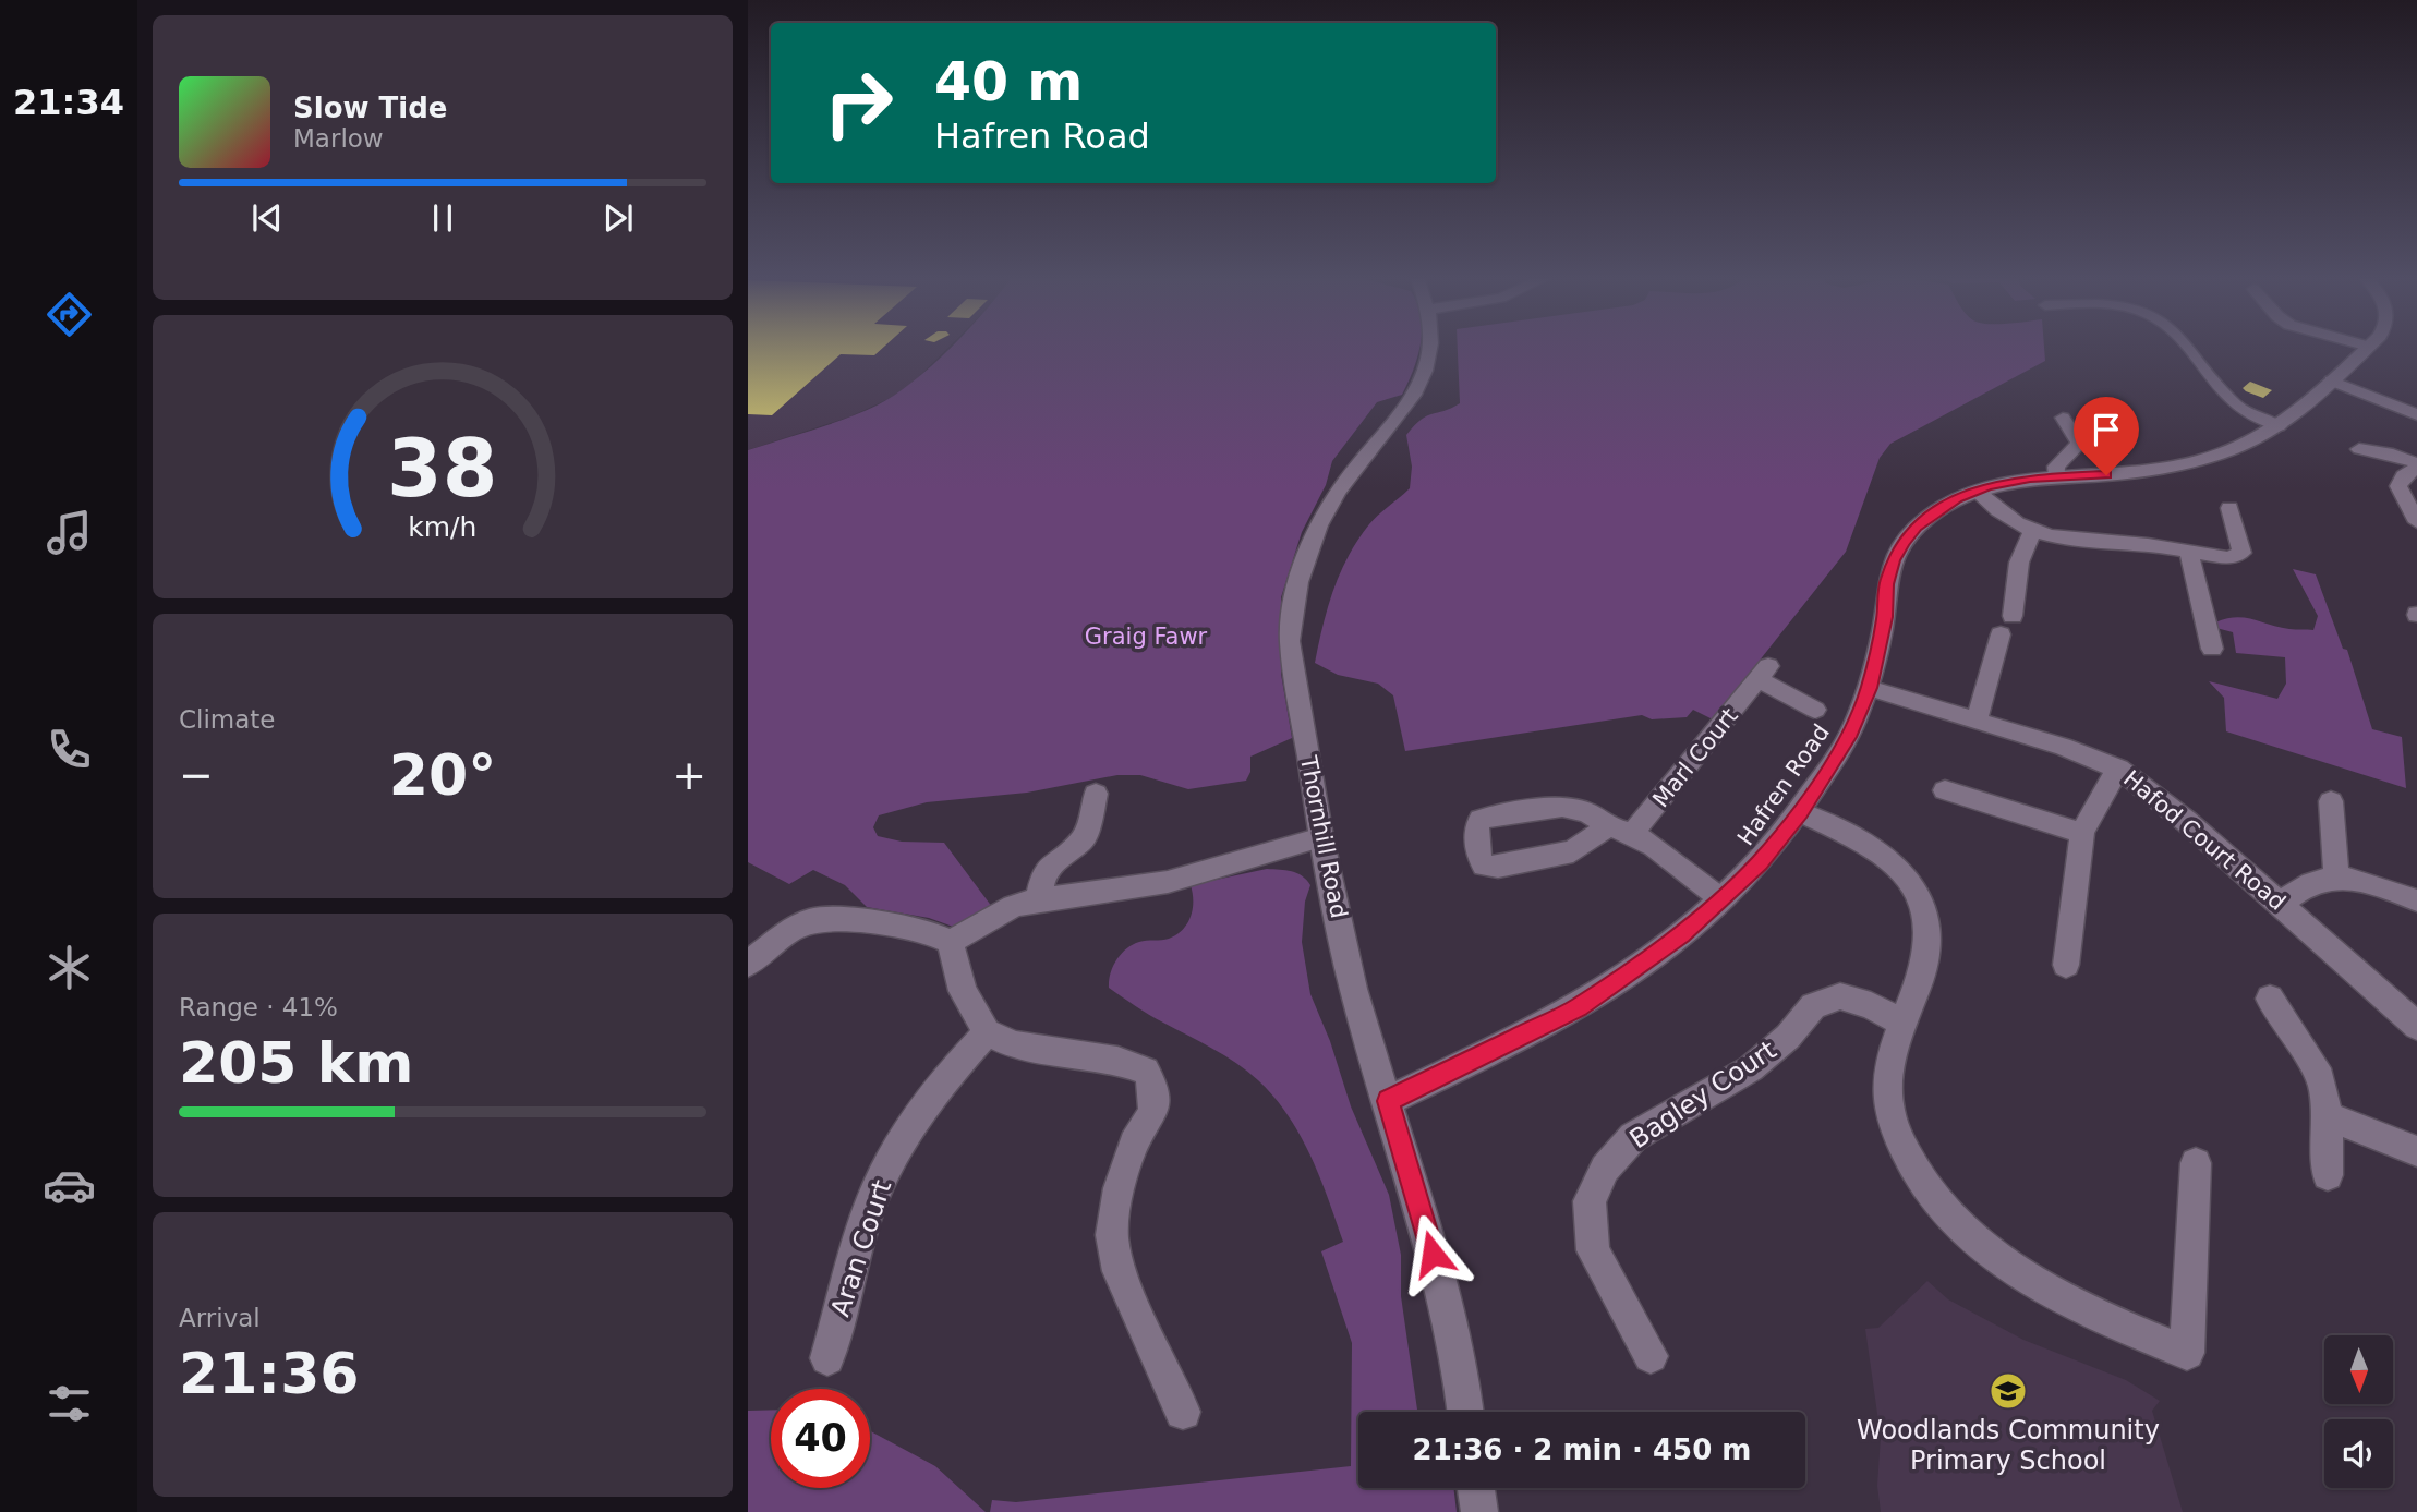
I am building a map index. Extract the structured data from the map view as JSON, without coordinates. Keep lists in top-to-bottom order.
{
  "streets": {
    "street": [
      "Marl Court",
      "Hafren Road",
      "Thornhill Road",
      "Hafod Court Road",
      "Bagley Court",
      "Aran Court"
    ]
  },
  "crossings": [
    ["Hafren Road", "Thornhill Road"],
    ["Hafren Road", "Hafod Court Road"]
  ],
  "parks": ["Graig Fawr"],
  "places": {
    "school or university": ["Woodlands Community Primary School"]
  },
  "north": "bottom",
  "page": {
    "tabs": "21:34",
    "turn": ["40 m", "Hafren Road"],
    "song": ["Slow Tide", "Marlow"],
    "tile": [
      "Climate",
      ["Range · 41%", "205 km"],
      ["Arrival", "21:36"]
    ],
    "heat": ["−", "20°", "+"],
    "limit": "40",
    "trip": "21:36 · 2 min · 450 m",
    "gauge": ["38", "km/h"]
  }
}
